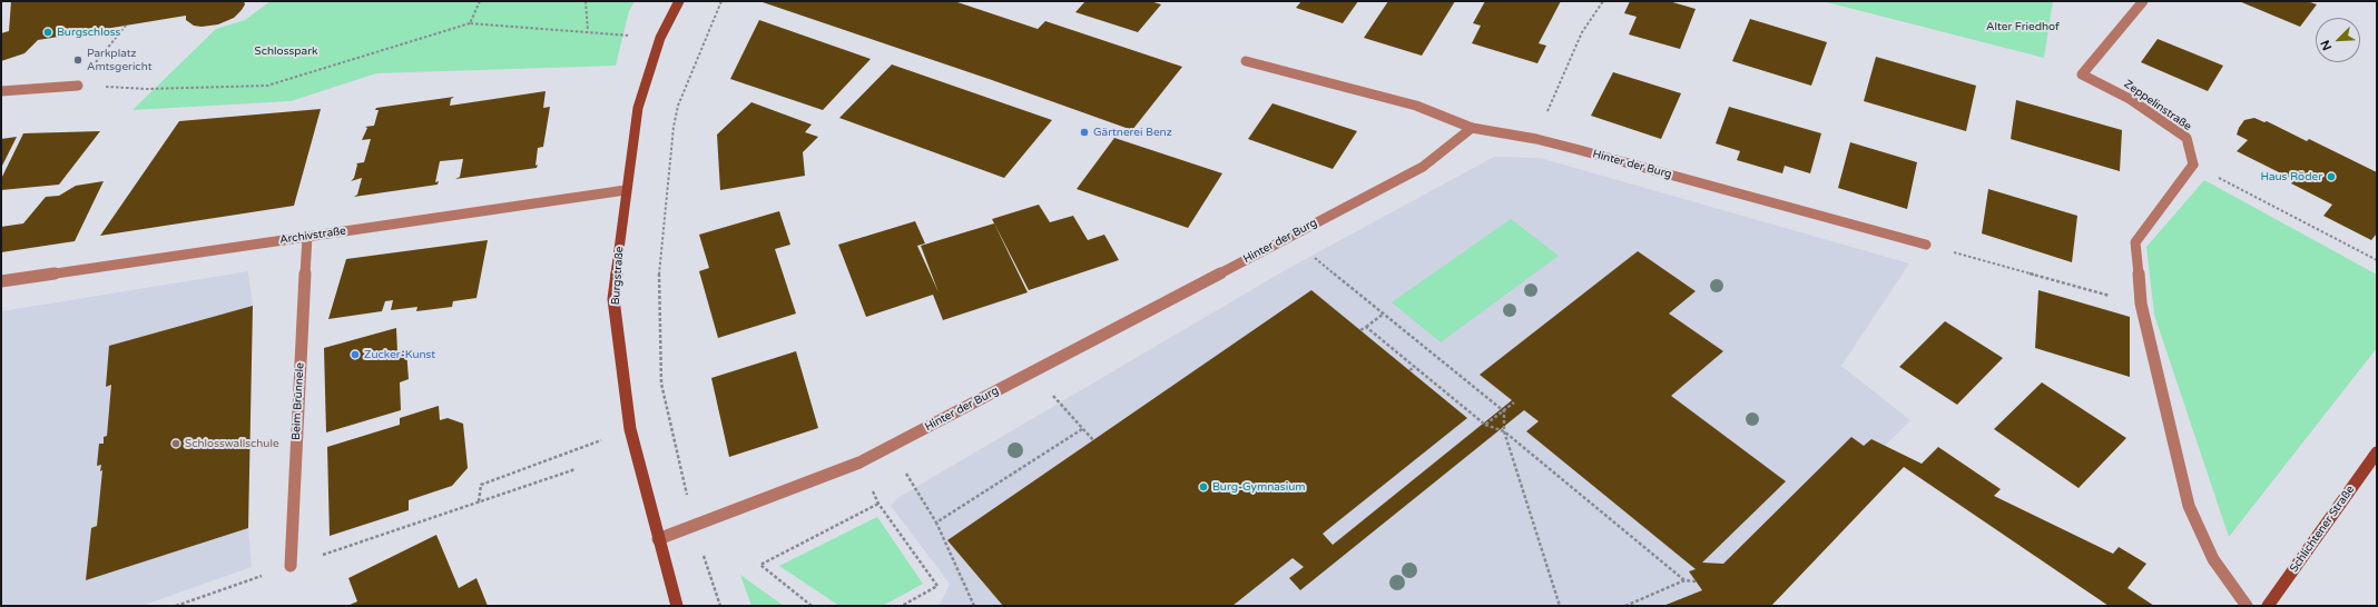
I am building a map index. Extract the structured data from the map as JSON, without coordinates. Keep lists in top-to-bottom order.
{
  "streets": {
    "main road": ["Burgstraße", "Schlichtener Straße"],
    "street": [
      "Zeppelinstraße",
      "Hinter der Burg",
      "Archivstraße",
      "Beim Brünnele"
    ]
  },
  "crossings": [
    ["Hinter der Burg", "Burgstraße"],
    ["Archivstraße", "Burgstraße"],
    ["Archivstraße", "Beim Brünnele"]
  ],
  "parks": ["Alter Friedhof", "Schlosspark"],
  "places": [
    "Burgschloss",
    "Parkplatz Amtsgericht",
    "Gärtnerei Benz",
    "Haus Röder",
    "Zucker-Kunst",
    "Schlosswallschule",
    "Burg-Gymnasium"
  ],
  "north": "bottom left"
}
